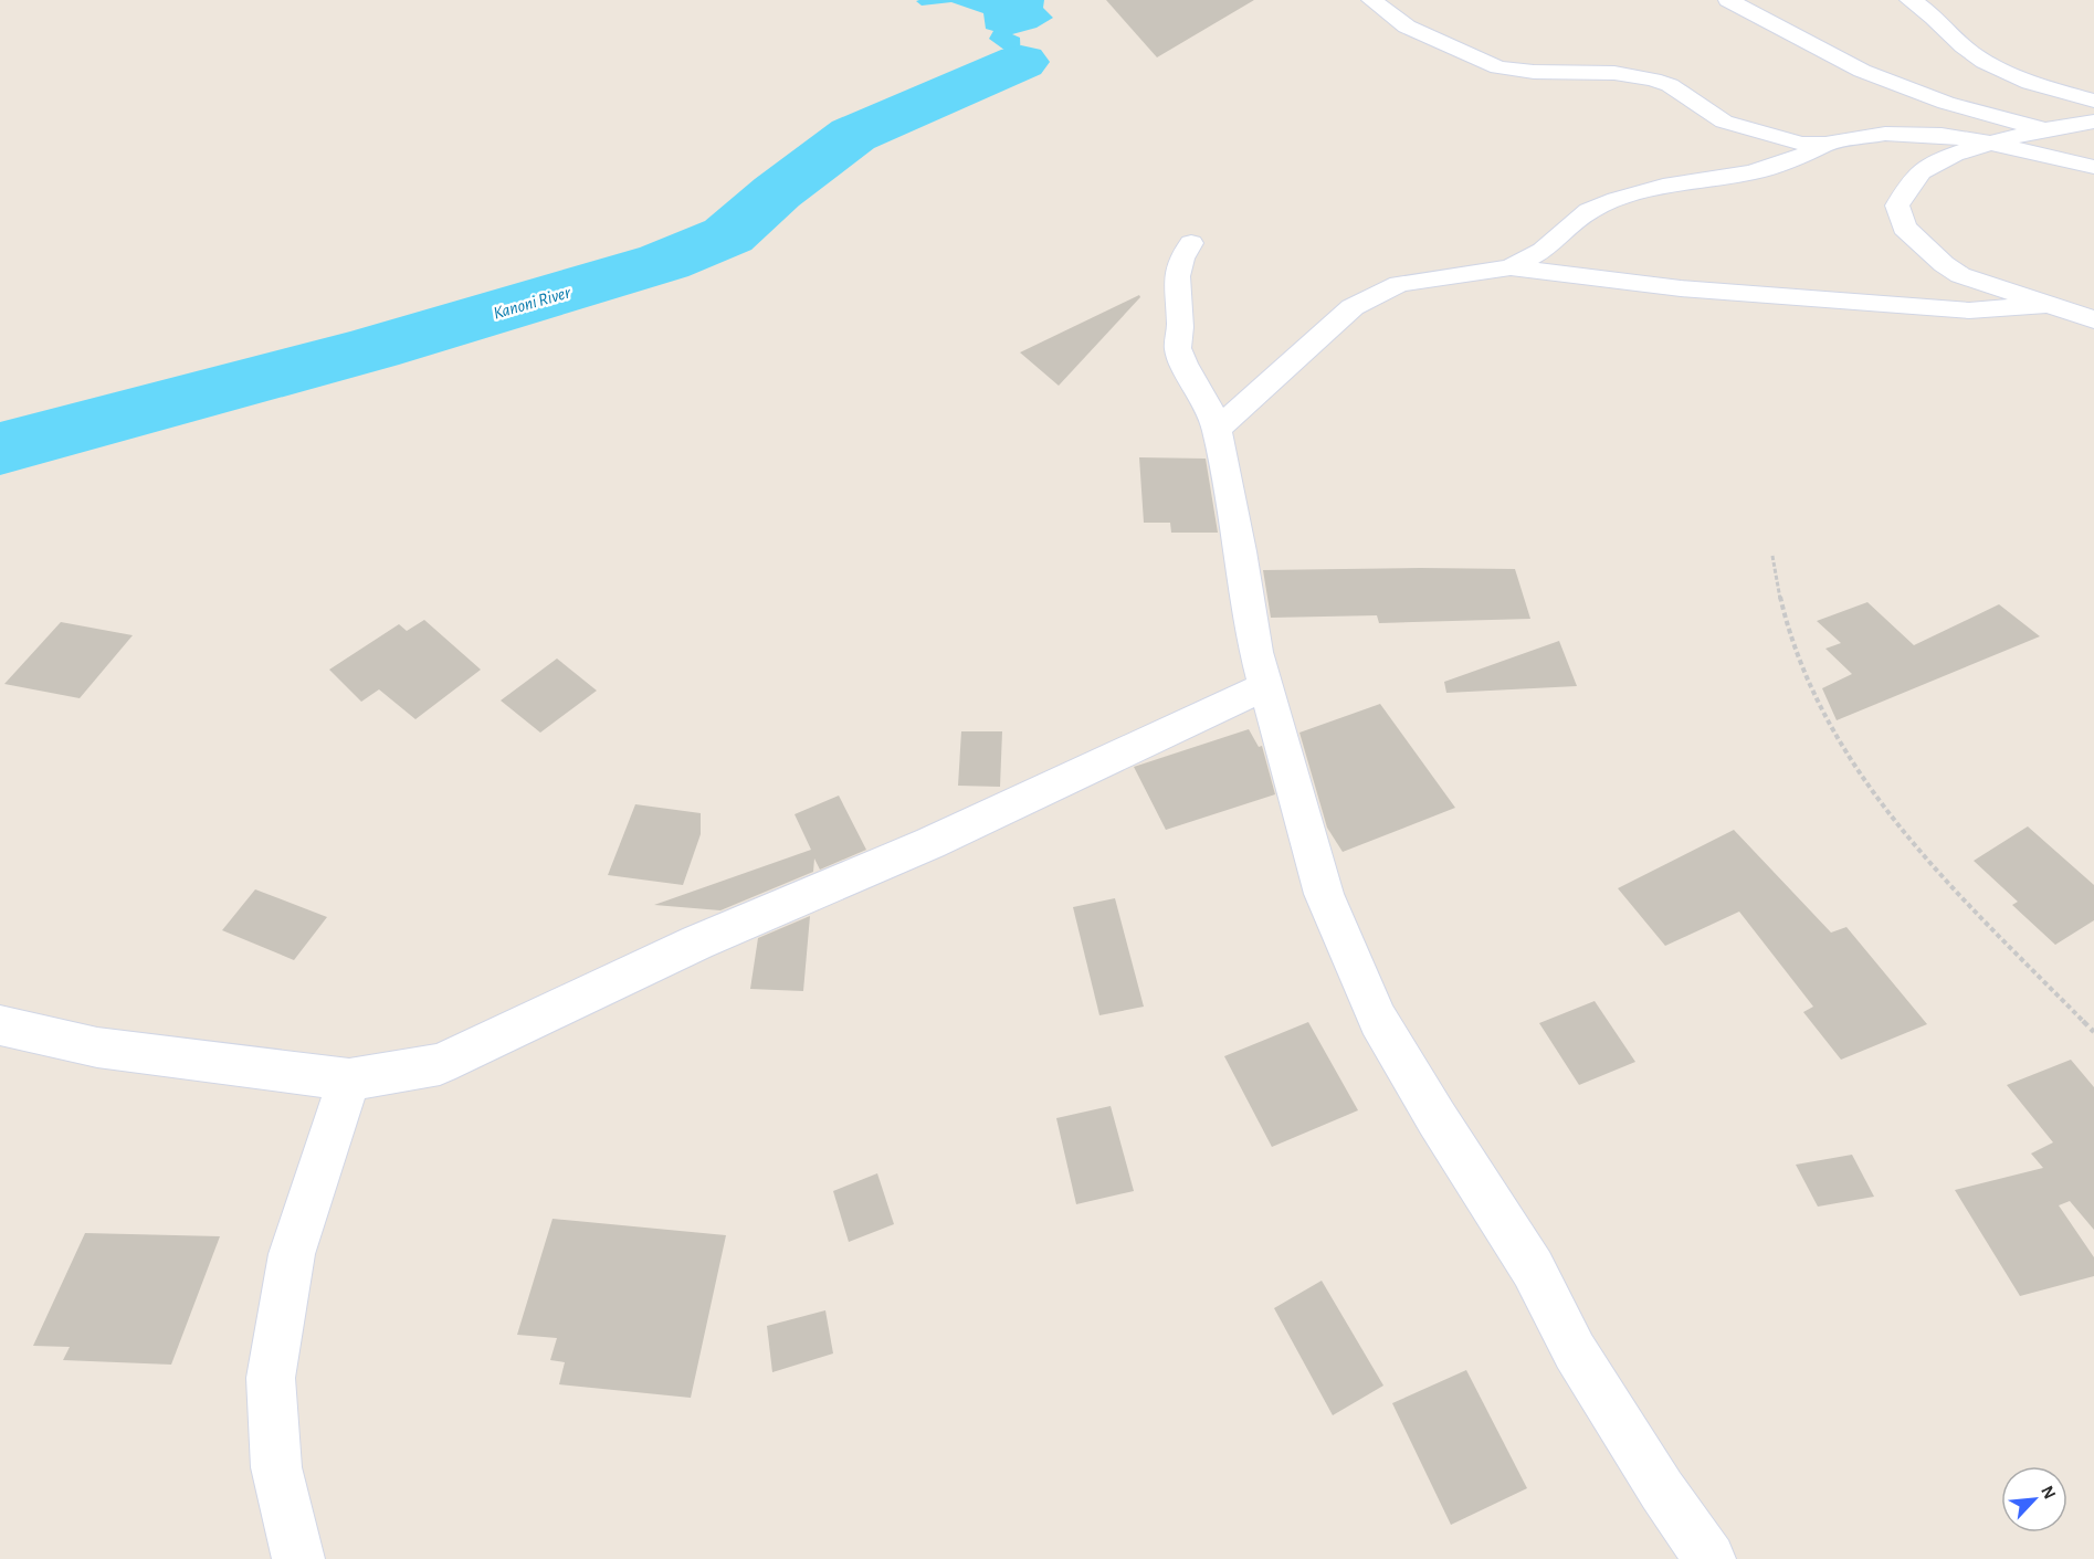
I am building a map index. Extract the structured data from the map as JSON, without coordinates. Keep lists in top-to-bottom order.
{
  "water": ["Kanoni River"],
  "north": "top right"
}
